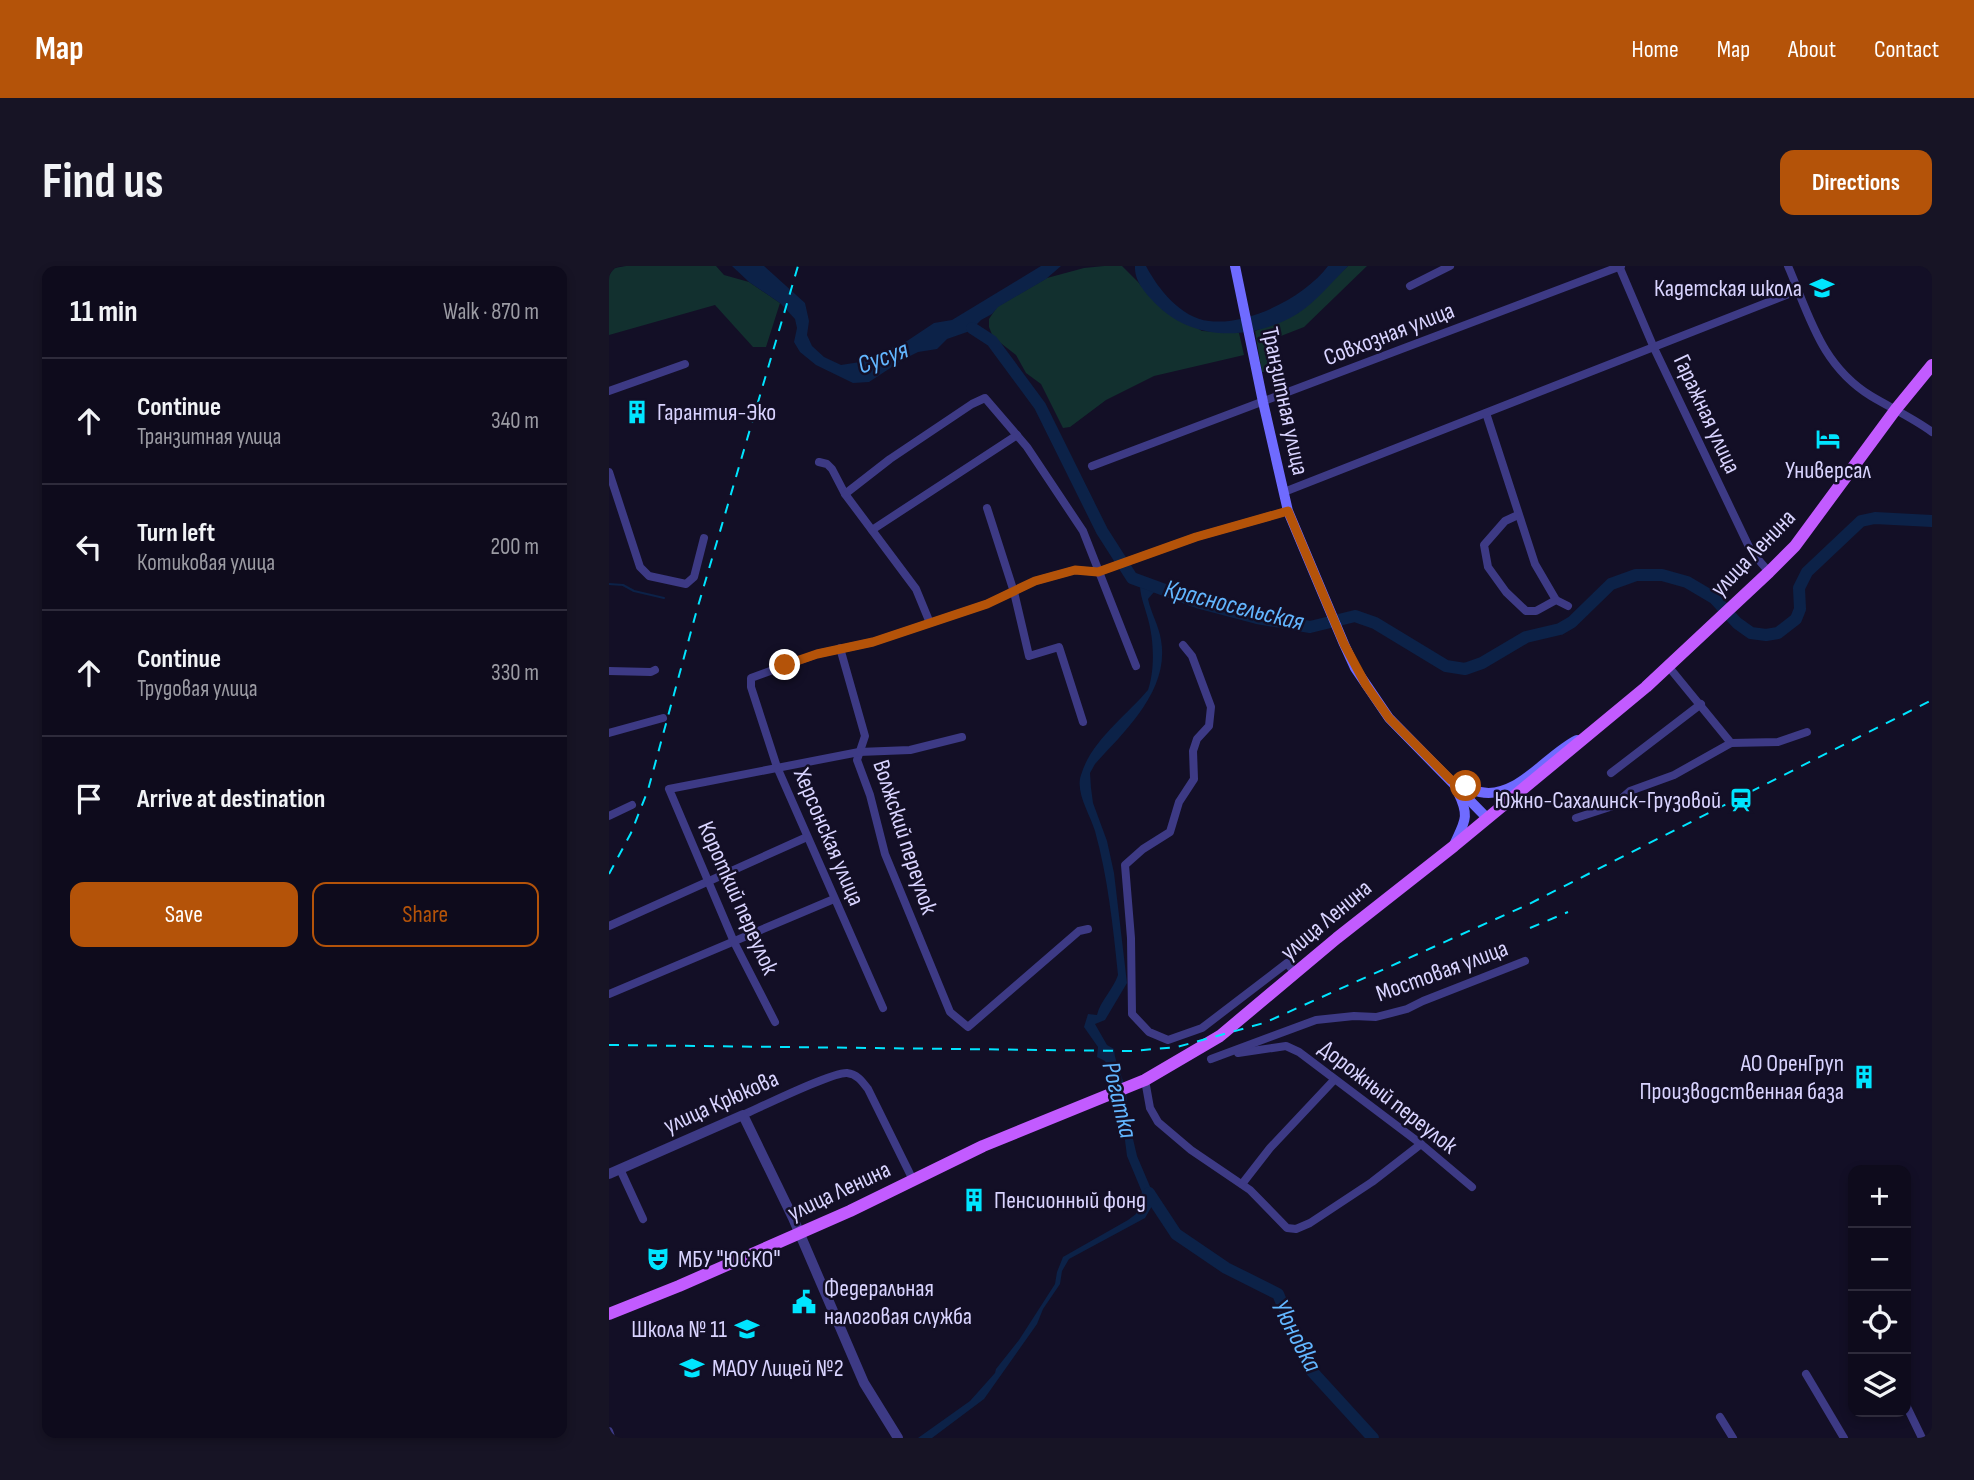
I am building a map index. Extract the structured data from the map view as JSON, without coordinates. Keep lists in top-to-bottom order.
{
  "streets": {
    "main road": ["Транзитная улица", "улица Ленина"],
    "street": [
      "Совхозная улица",
      "Гаражная улица",
      "Херсонская улица",
      "Волжский переулок",
      "Короткий переулок",
      "Мостовая улица",
      "Дорожный переулок",
      "улица Крюкова"
    ]
  },
  "crossings": [
    ["Совхозная улица", "Транзитная улица"],
    ["Совхозная улица", "Гаражная улица"],
    ["Транзитная улица", "улица Ленина"],
    ["Гаражная улица", "улица Ленина"],
    ["улица Ленина", "улица Крюкова"],
    ["Херсонская улица", "Волжский переулок"],
    ["Херсонская улица", "Короткий переулок"],
    ["Мостовая улица", "Дорожный переулок"]
  ],
  "water": [
    "Сусуя",
    "Красносельская",
    "Рогатка",
    "Уюновка"
  ],
  "places": {
    "school or university": ["Кадетская школа", "Школа № 11", "МАОУ Лицей №2"],
    "building": ["Гарантия-Эко", "АО ОренГруп Производственная база", "Пенсионный фонд"],
    "hotel": ["Универсал"],
    "station": ["Южно-Сахалинск-Грузовой"],
    "theatre": ["МБУ \"ЮСКО\""],
    "public building": ["Федеральная налоговая служба"]
  },
  "page": {
    "header": "Map",
    "nav": [
      "Home",
      "Map",
      "About",
      "Contact"
    ],
    "buttons": [
      "Directions",
      ["Save", "Share"]
    ],
    "title": "Find us",
    "heading": ["11 min", "Walk · 870 m"],
    "list": [
      ["Continue", "Транзитная улица", "340 m"],
      ["Turn left", "Котиковая улица", "200 m"],
      ["Continue", "Трудовая улица", "330 m"],
      "Arrive at destination"
    ],
    "map_buttons": ["+", "−"]
  }
}
